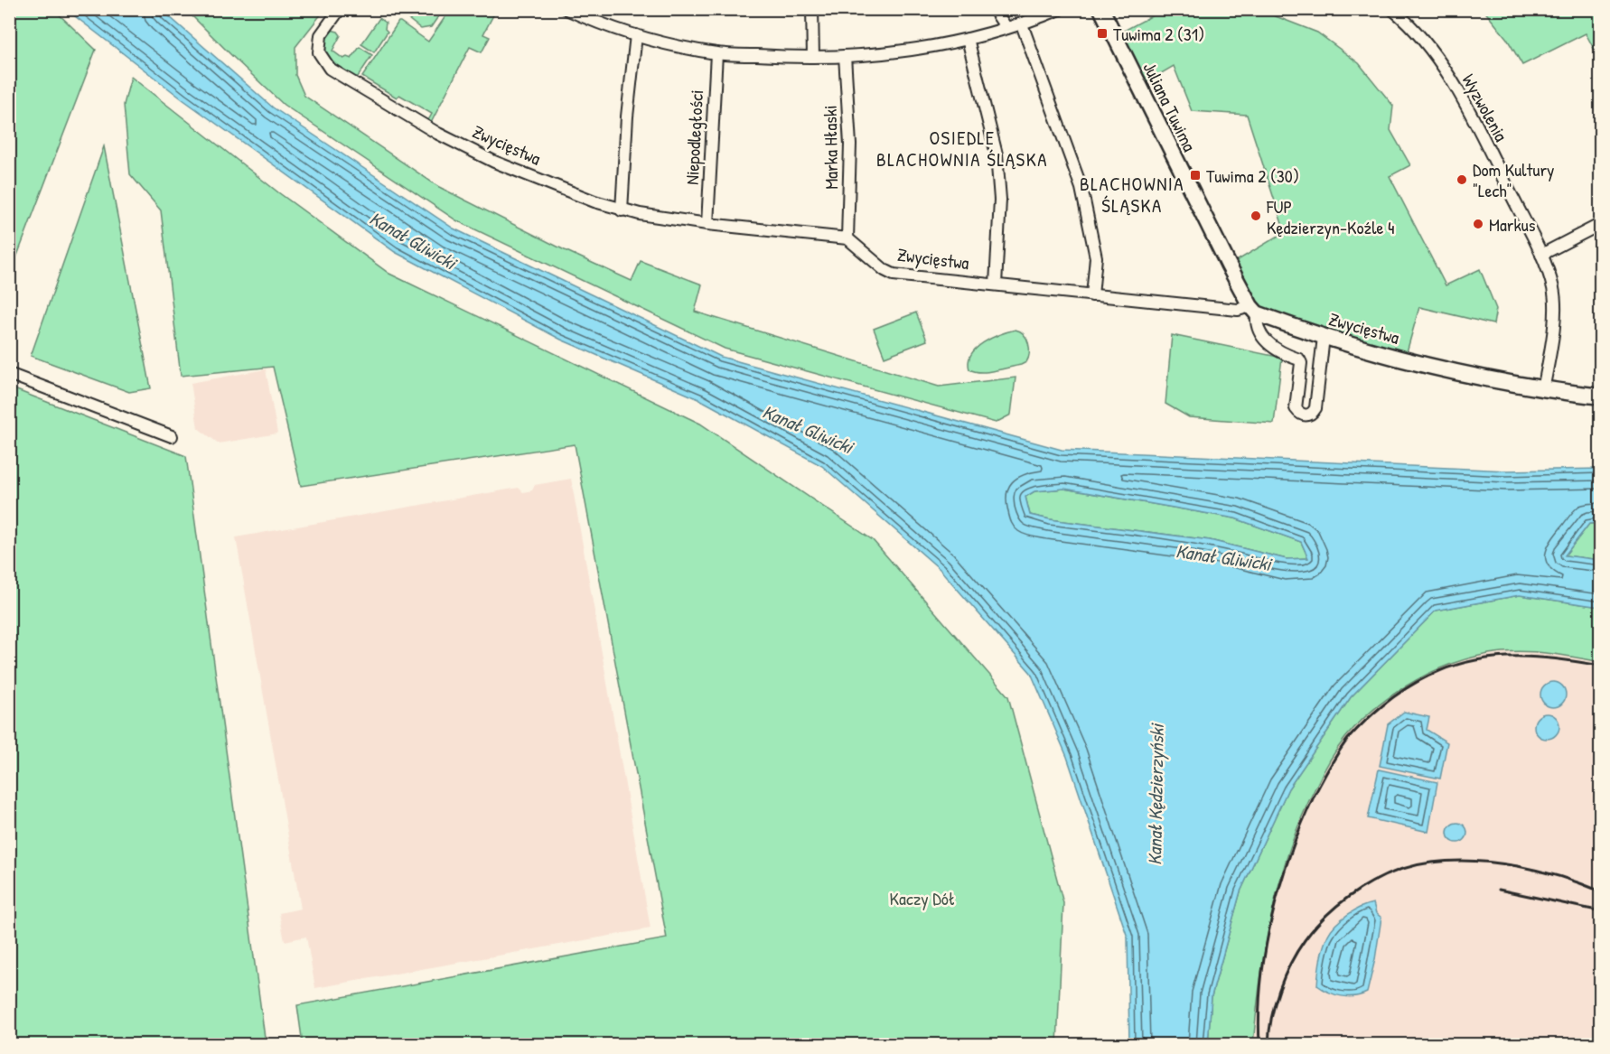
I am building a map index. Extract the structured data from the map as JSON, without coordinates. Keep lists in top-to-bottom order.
{
  "streets": {
    "street": [
      "Juliana Tuwima",
      "Wyzwolenia",
      "Niepodległości",
      "Zwycięstwa",
      "Marka Hłaski"
    ]
  },
  "crossings": [
    ["Juliana Tuwima", "Zwycięstwa"],
    ["Wyzwolenia", "Zwycięstwa"],
    ["Niepodległości", "Zwycięstwa"],
    ["Zwycięstwa", "Marka Hłaski"]
  ],
  "districts": ["OSIEDLE BLACHOWNIA ŚLĄSKA", "BLACHOWNIA ŚLĄSKA"],
  "water": ["Kanał Gliwicki", "Kanał Kędzierzyński"],
  "parks": ["Kaczy Dół"],
  "places": {
    "transit": ["Tuwima 2 (31)", "Tuwima 2 (30)"],
    "other": ["Dom Kultury \"Lech\"", "FUP Kędzierzyn-Koźle 4", "Markus"]
  }
}
